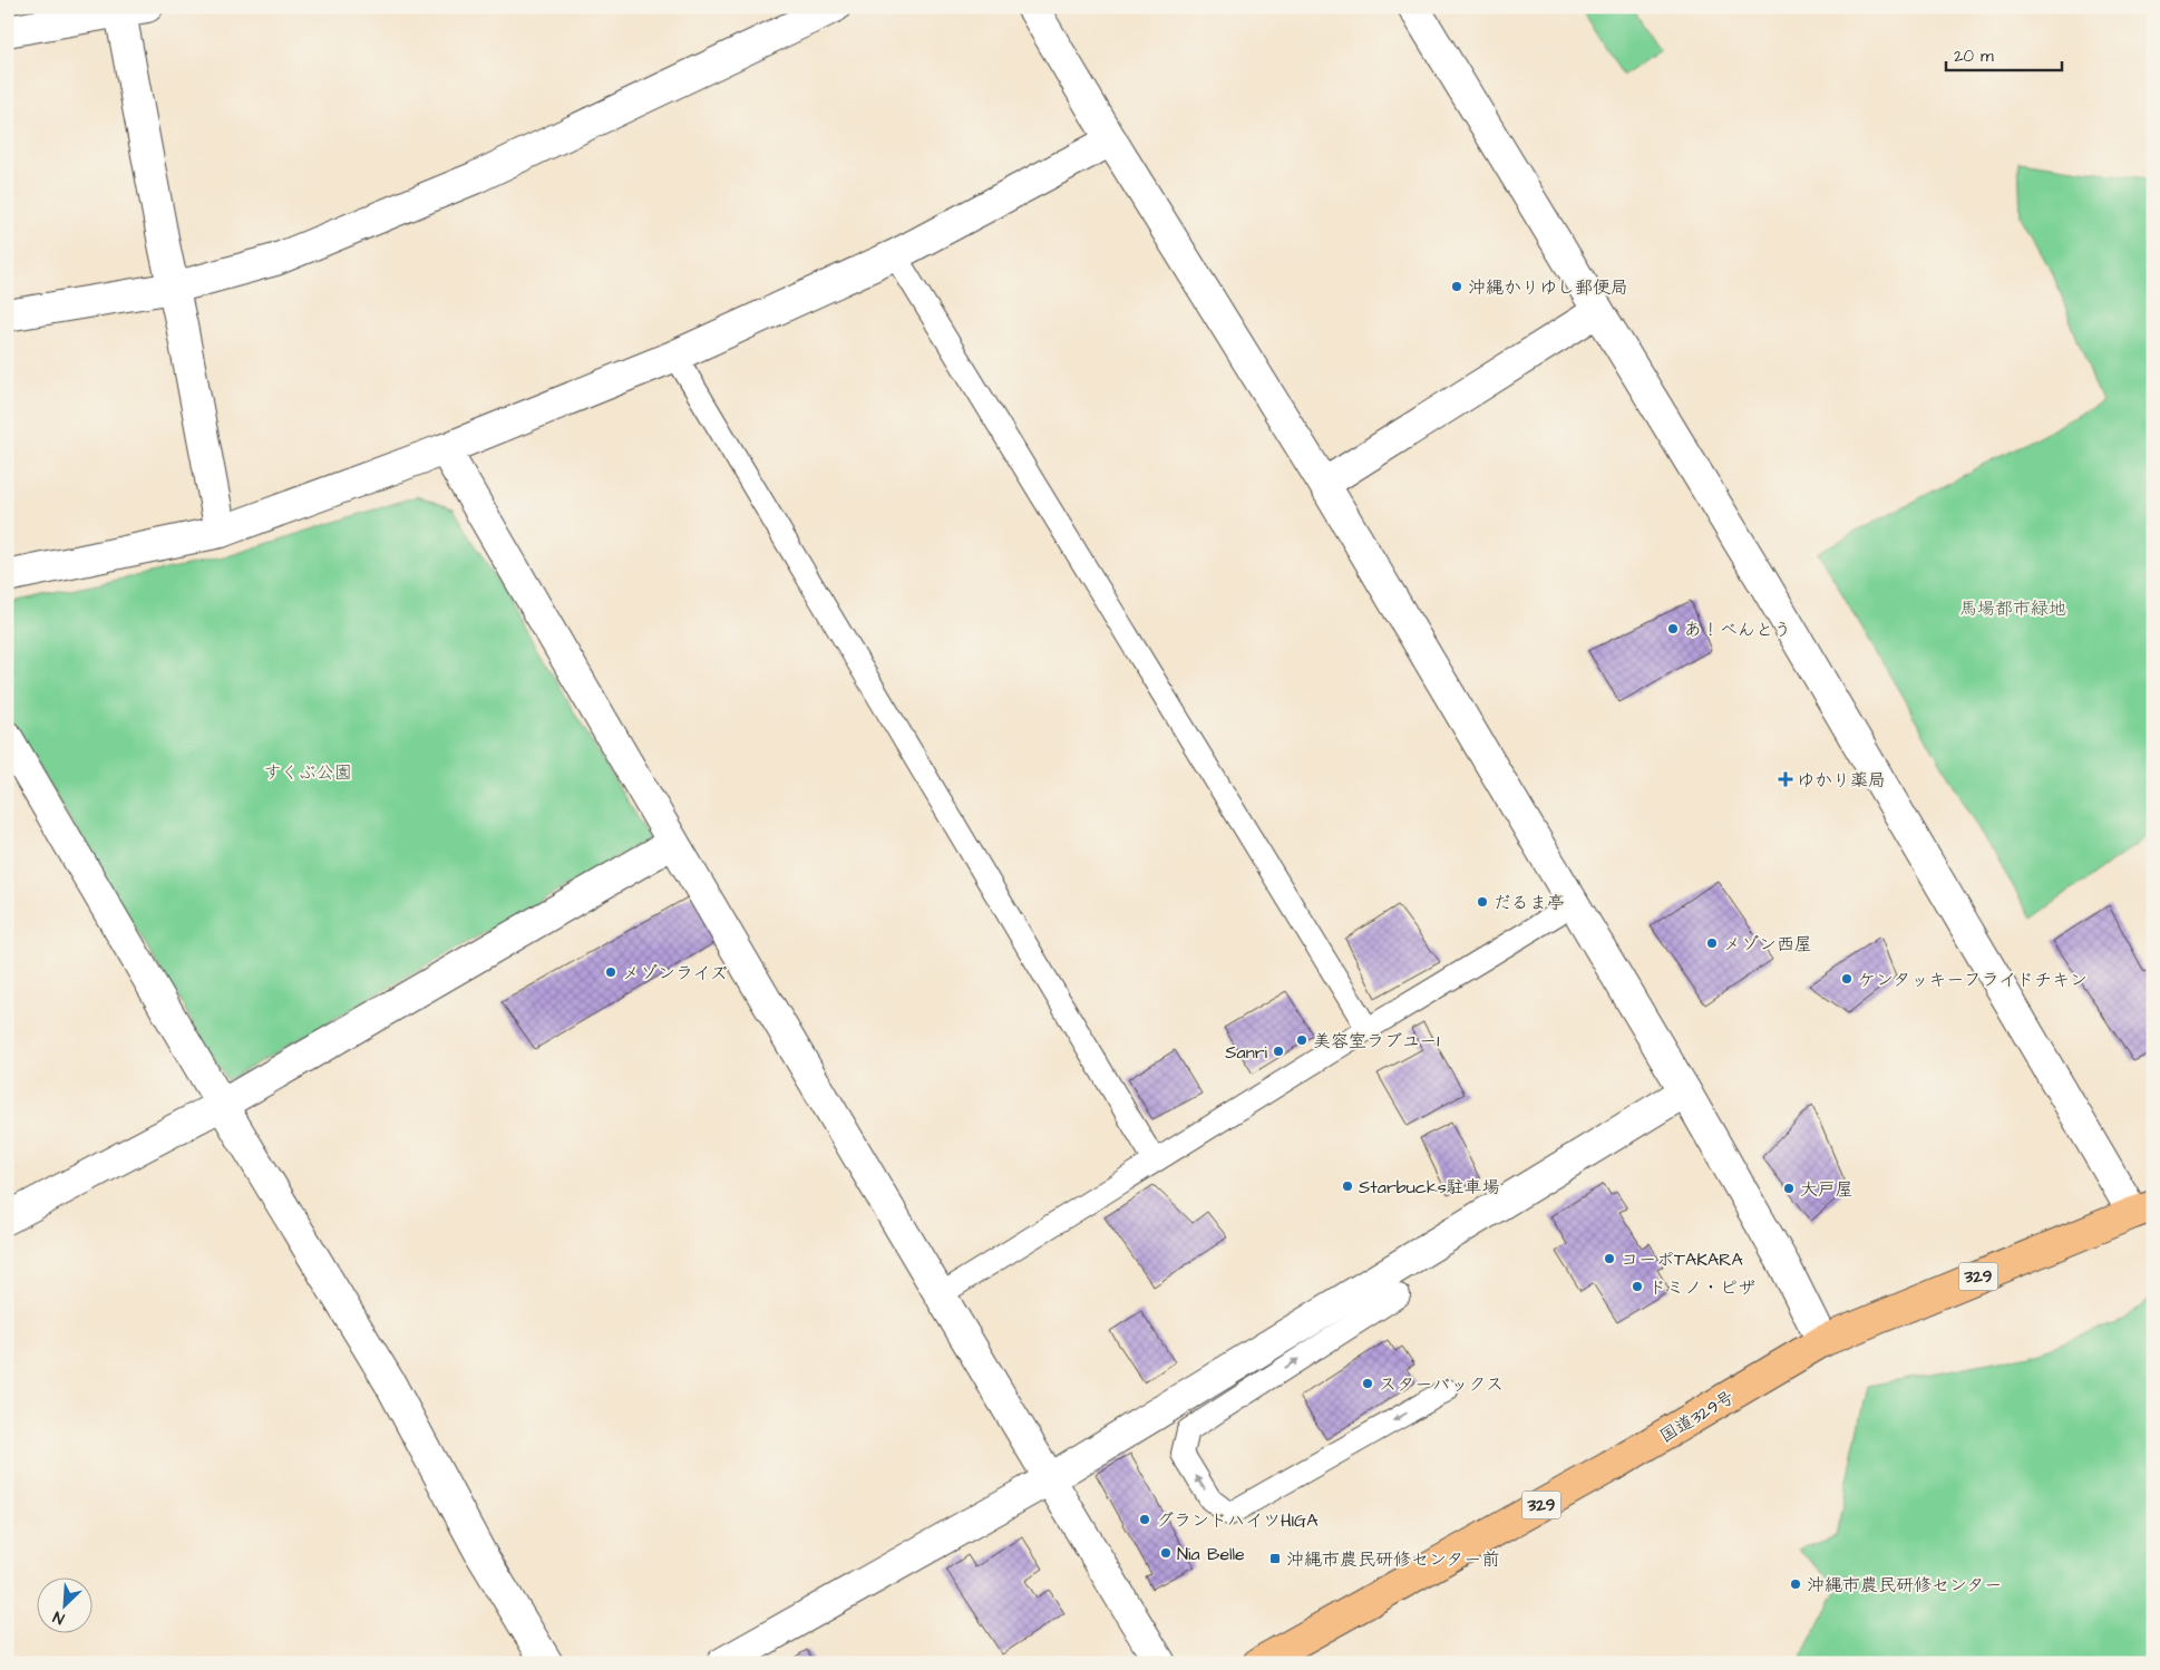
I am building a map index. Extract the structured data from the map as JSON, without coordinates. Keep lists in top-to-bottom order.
{
  "streets": {
    "highway": ["329", "国道329号"]
  },
  "parks": ["馬場都市緑地", "すくぶ公園"],
  "places": {
    "other": [
      "沖縄かりゆし郵便局",
      "あ！べんとう",
      "だるま亭",
      "メゾン西屋",
      "メゾンライズ",
      "ケンタッキーフライドチキン",
      "美容室ラブユー1",
      "Sanri",
      "Starbucks駐車場",
      "大戸屋",
      "コーポTAKARA",
      "ドミノ・ピザ",
      "スターバックス",
      "グランドハイツHIGA",
      "Nia Belle",
      "沖縄市農民研修センター"
    ],
    "health": ["ゆかり薬局"],
    "transit": ["沖縄市農民研修センター前"]
  },
  "scale_bar": "20 m",
  "north": "bottom left"
}
